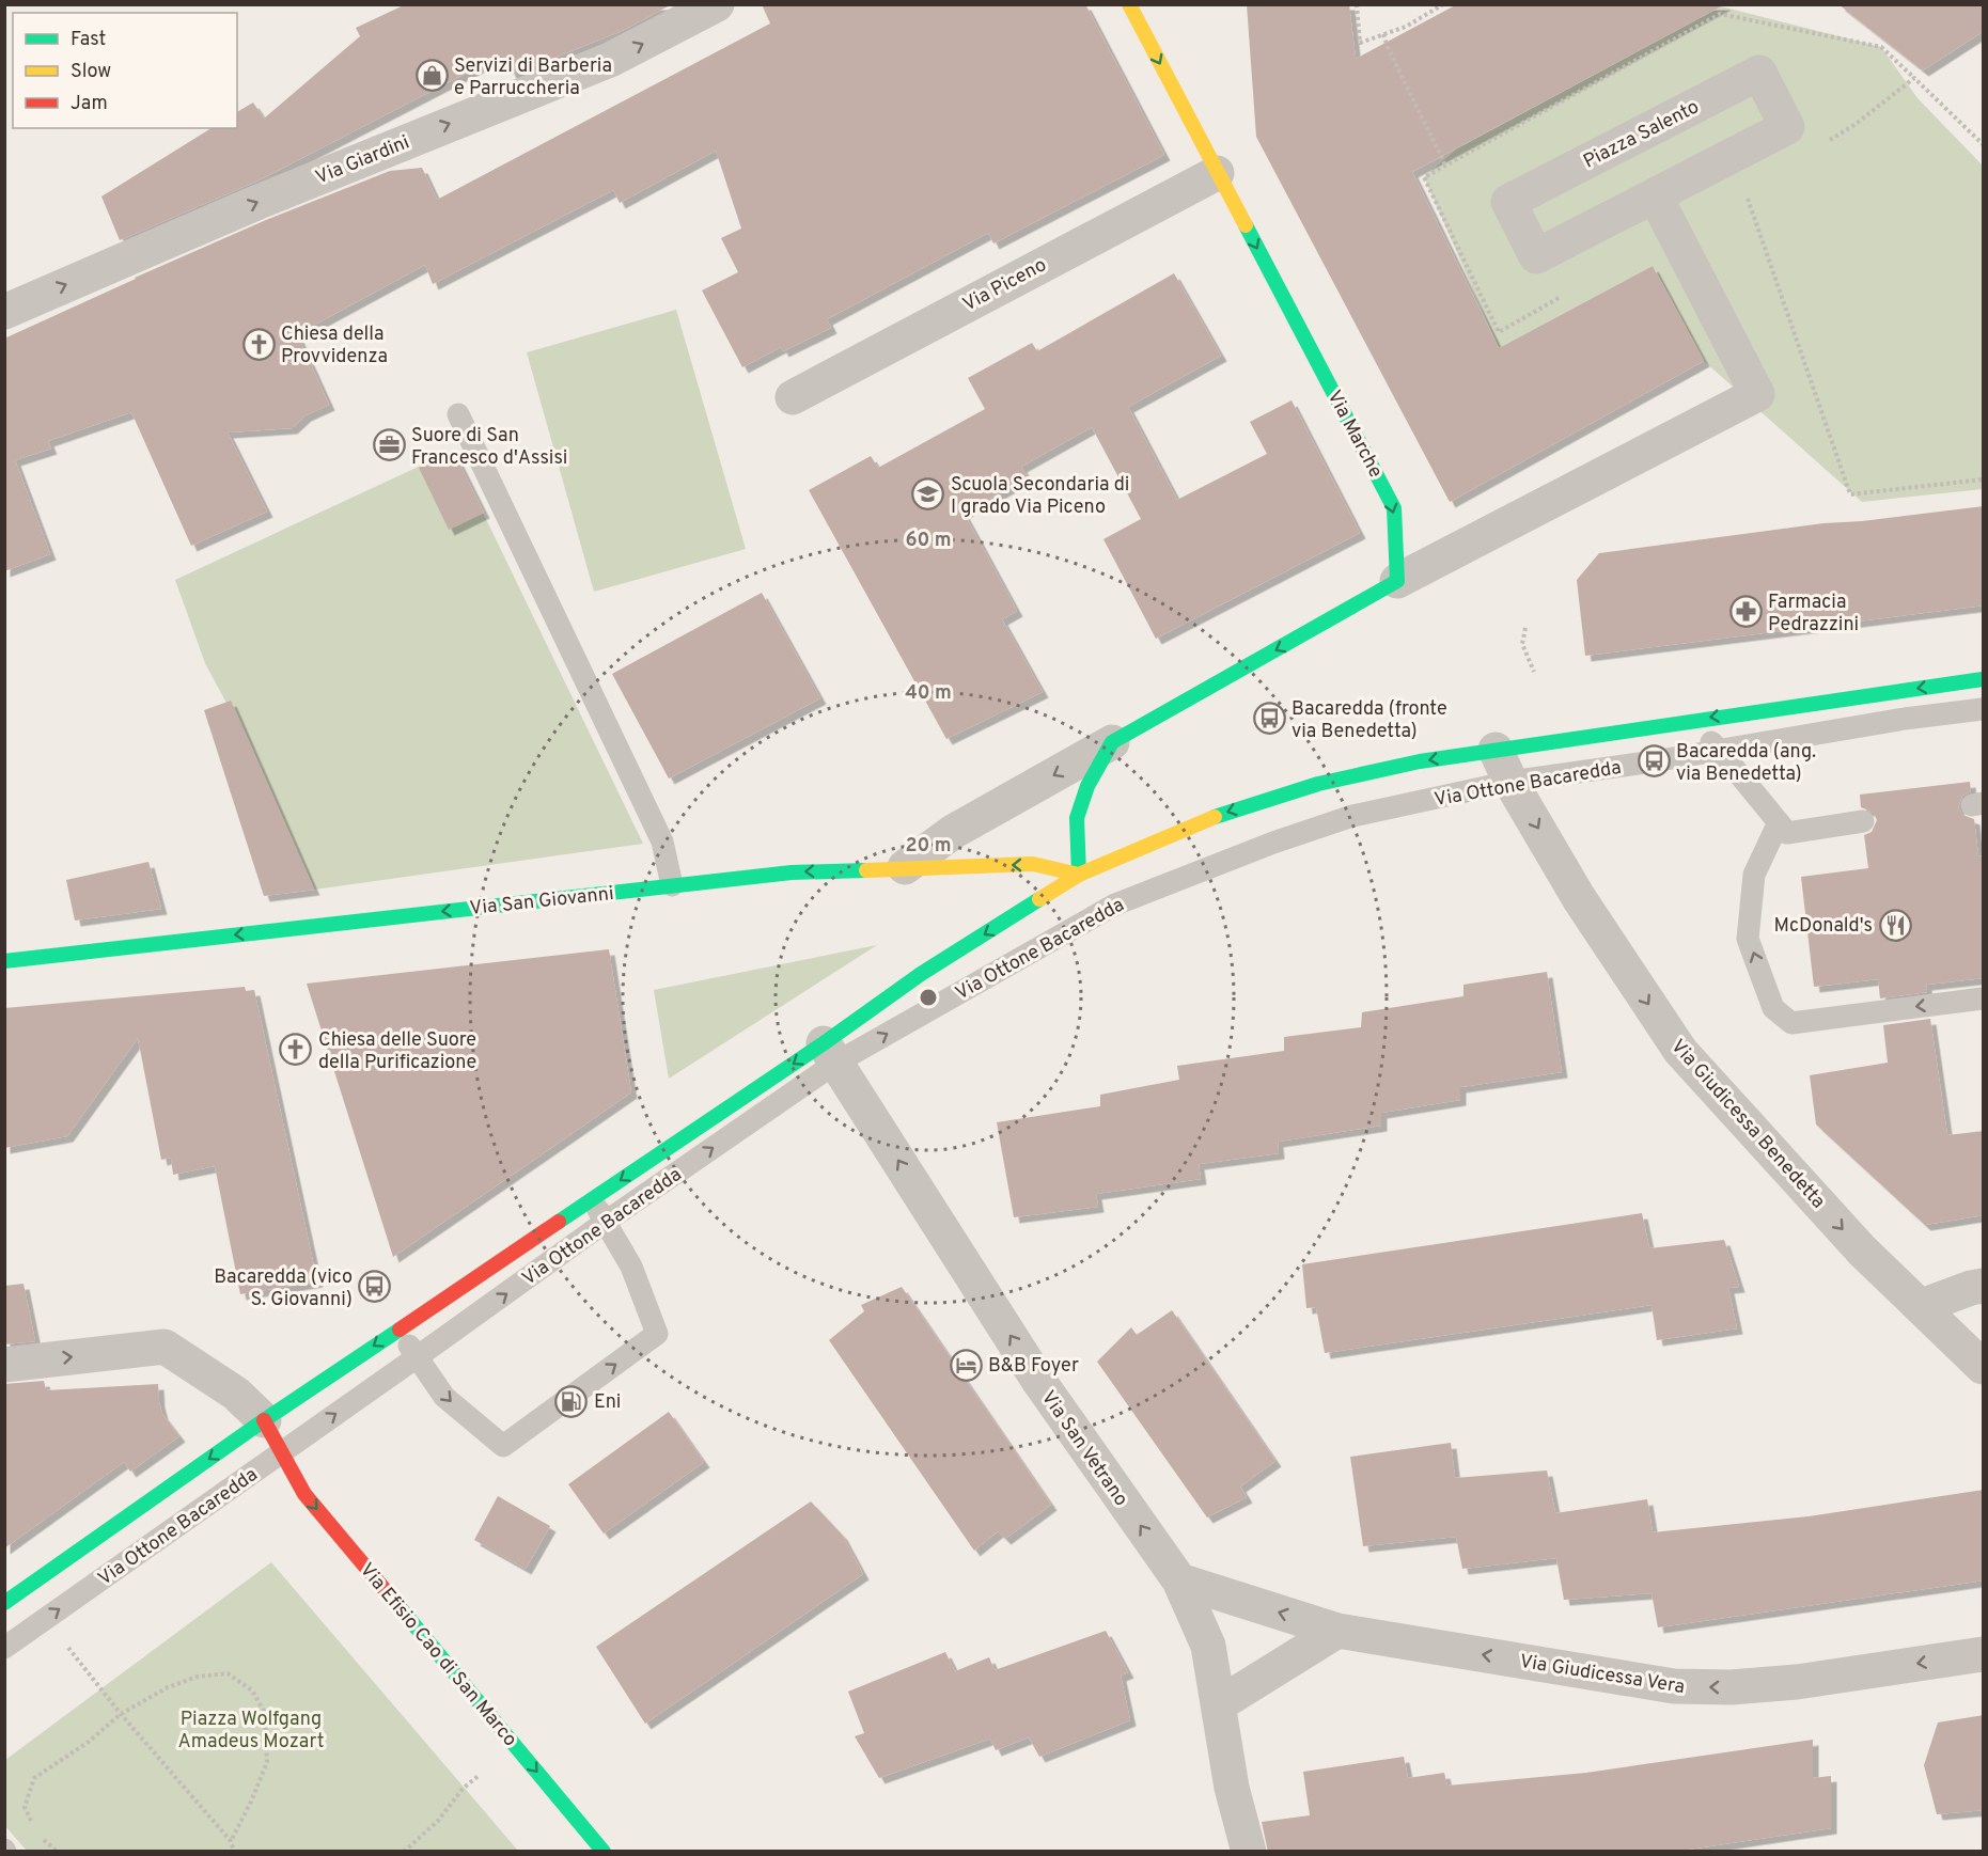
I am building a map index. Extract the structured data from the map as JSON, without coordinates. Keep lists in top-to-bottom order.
{
  "streets": {
    "street": [
      "Piazza Salento",
      "Via Giardini",
      "Via Piceno",
      "Via Marche",
      "Via Ottone Bacaredda",
      "Via San Giovanni",
      "Via Giudicessa Benedetta",
      "Via San Vetrano",
      "Via Efisio Cao di San Marco",
      "Via Giudicessa Vera"
    ]
  },
  "crossings": [
    ["Via Piceno", "Via Marche"],
    ["Via Ottone Bacaredda", "Via San Giovanni"],
    ["Via Ottone Bacaredda", "Via Giudicessa Benedetta"],
    ["Via Ottone Bacaredda", "Via San Vetrano"],
    ["Via Ottone Bacaredda", "Via Efisio Cao di San Marco"],
    ["Via San Vetrano", "Via Giudicessa Vera"]
  ],
  "one_way": [
    "Via Giardini",
    "Via Marche",
    "Via San Giovanni",
    "Via Giudicessa Benedetta",
    "Via San Vetrano",
    "Via Efisio Cao di San Marco",
    "Via Giudicessa Vera"
  ],
  "parks": ["Piazza Wolfgang Amadeus Mozart"],
  "places": {
    "shop": ["Servizi di Barberia e Parruccheria"],
    "church": ["Chiesa della Provvidenza", "Chiesa delle Suore della Purificazione"],
    "office": ["Suore di San Francesco d'Assisi"],
    "school or university": ["Scuola Secondaria di I grado Via Piceno"],
    "pharmacy": ["Farmacia Pedrazzini"],
    "bus stop": ["Bacaredda (fronte via Benedetta)", "Bacaredda (ang. via Benedetta)", "Bacaredda (vico S. Giovanni)"],
    "restaurant": ["McDonald's"],
    "hotel": ["B&B Foyer"],
    "fuel station": ["Eni"]
  },
  "legend": ["Fast", "Slow", "Jam"],
  "rings": ["60 m", "40 m", "20 m"]
}
